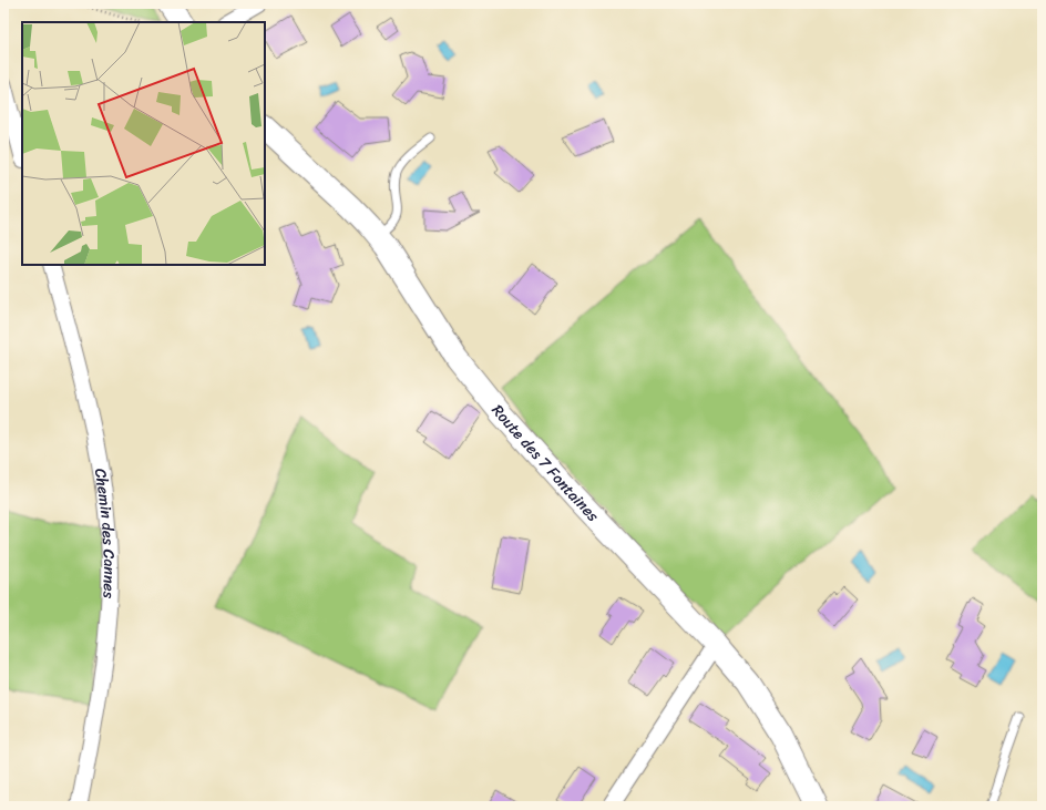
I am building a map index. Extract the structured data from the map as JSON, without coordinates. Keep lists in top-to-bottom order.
{
  "streets": {
    "street": ["Route des 7 Fontaines", "Chemin des Cannes"]
  }
}
